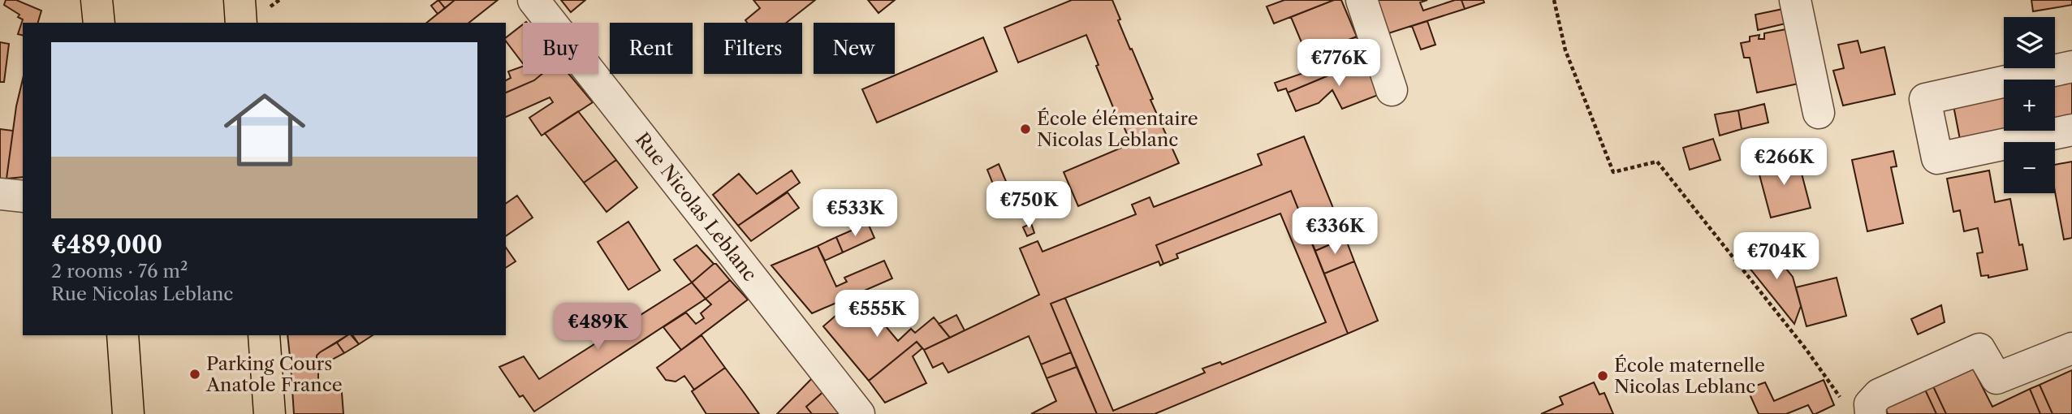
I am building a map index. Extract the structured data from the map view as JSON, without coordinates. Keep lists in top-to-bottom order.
{
  "streets": {
    "street": ["Rue Nicolas Leblanc"]
  },
  "places": ["École élémentaire Nicolas Leblanc", "Parking Cours Anatole France", "École maternelle Nicolas Leblanc"],
  "page": {
    "map_buttons": ["+", "−"],
    "chip": [
      "Buy",
      "Rent",
      "Filters",
      "New"
    ],
    "list": [
      {
        "name": "€489,000",
        "note": "2 rooms · 76 m² · Rue Nicolas Leblanc"
      }
    ],
    "price": [
      "€776K",
      "€266K",
      "€750K",
      "€533K",
      "€336K",
      "€704K",
      "€555K",
      "€489K"
    ]
  }
}
